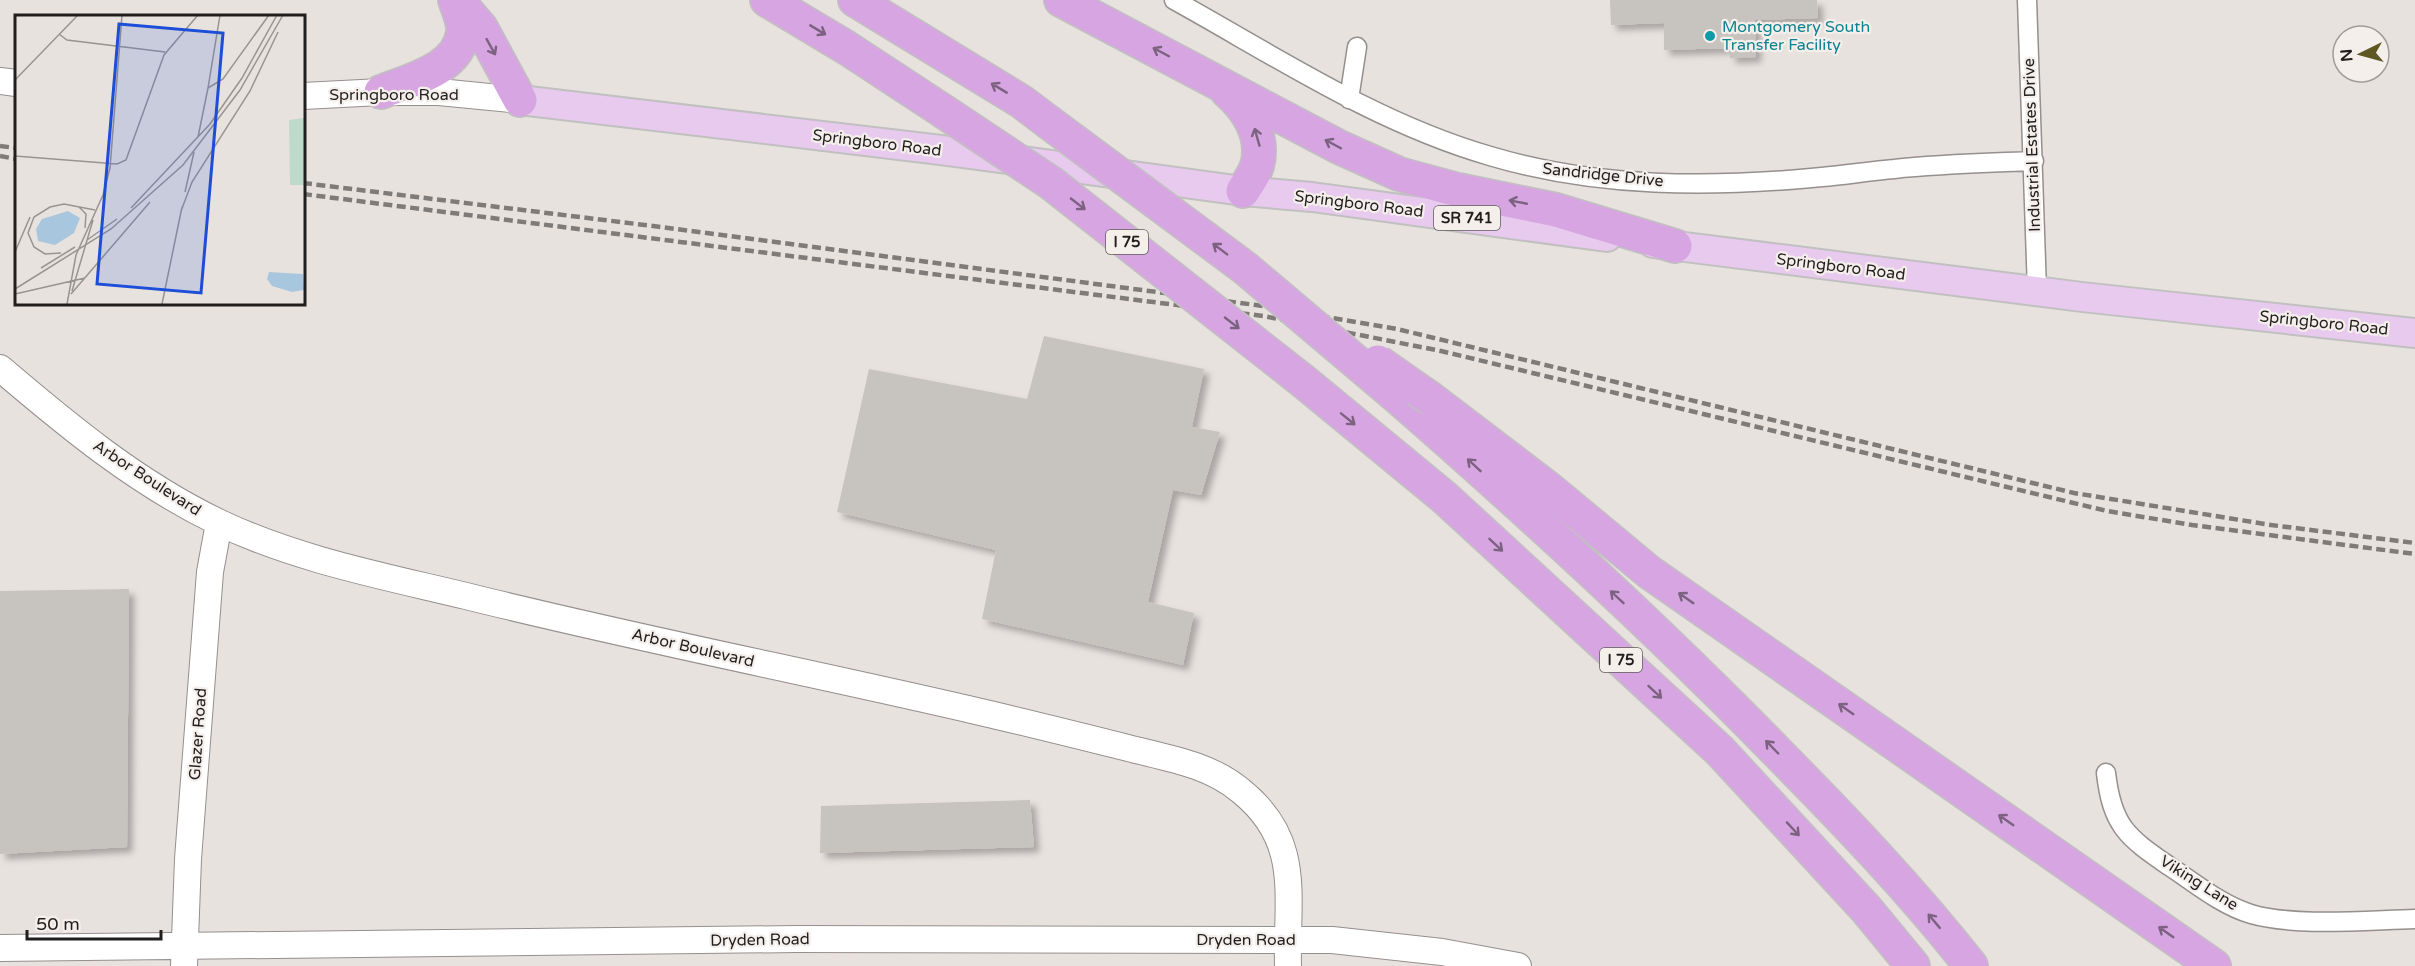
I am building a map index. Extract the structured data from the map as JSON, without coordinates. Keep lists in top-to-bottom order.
{
  "streets": {
    "highway": ["I 75"],
    "main road": ["Springboro Road", "SR 741"],
    "street": [
      "Industrial Estates Drive",
      "Sandridge Drive",
      "Arbor Boulevard",
      "Glazer Road",
      "Viking Lane",
      "Dryden Road"
    ]
  },
  "crossings": [
    ["Springboro Road", "Industrial Estates Drive"],
    ["Industrial Estates Drive", "Sandridge Drive"],
    ["Arbor Boulevard", "Glazer Road"],
    ["Arbor Boulevard", "Dryden Road"],
    ["Glazer Road", "Dryden Road"]
  ],
  "places": ["Montgomery South Transfer Facility"],
  "scale_bar": "50 m",
  "north": "left"
}
